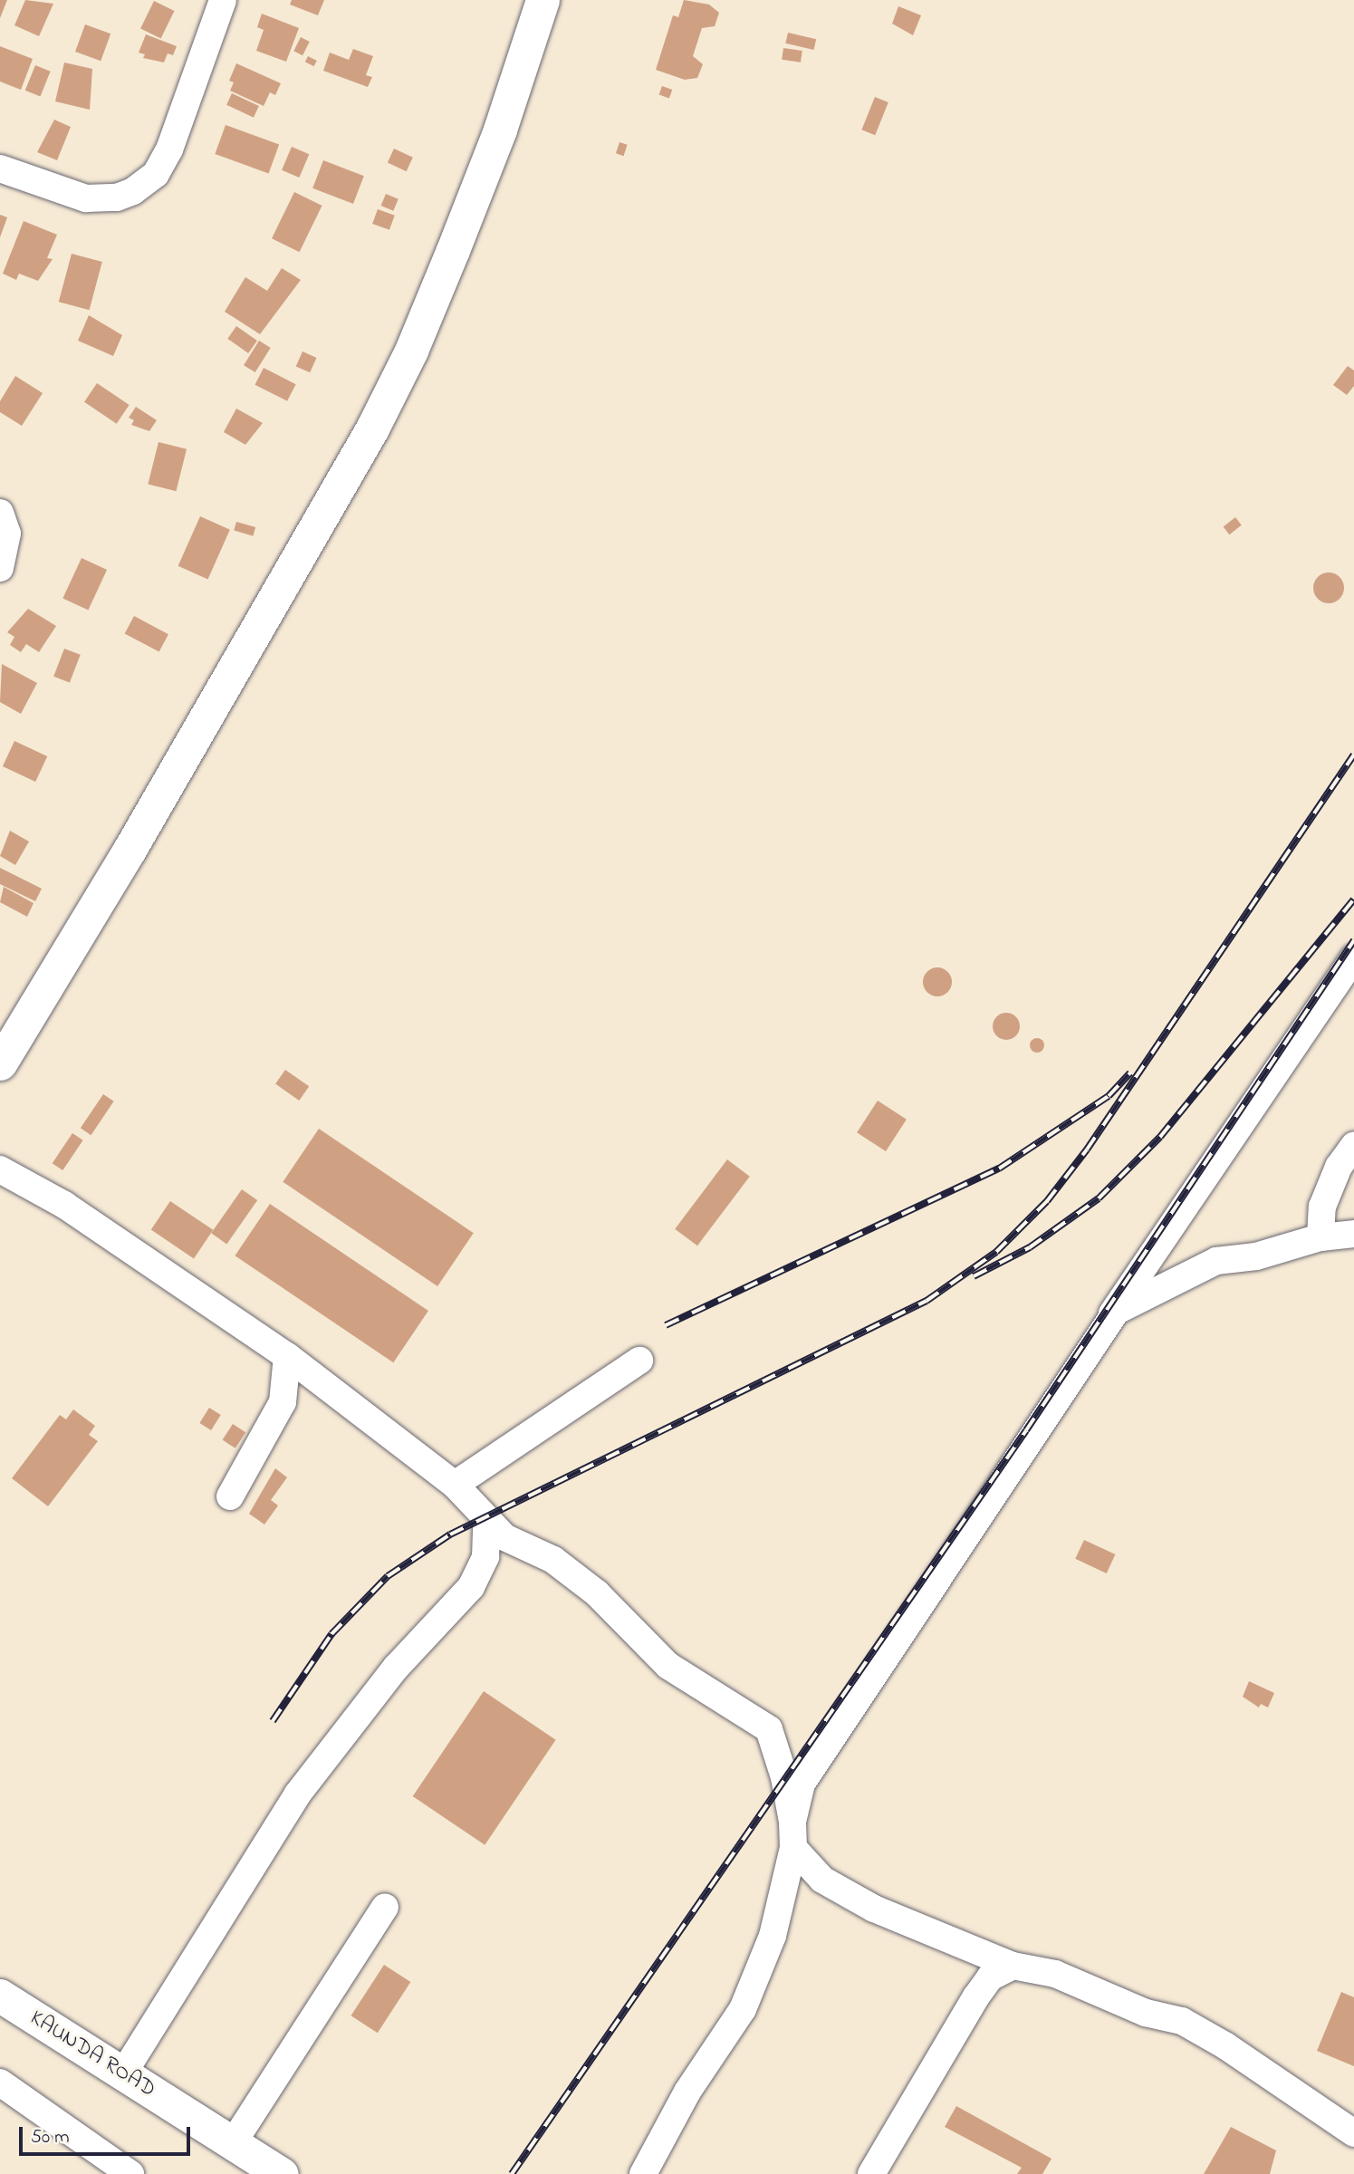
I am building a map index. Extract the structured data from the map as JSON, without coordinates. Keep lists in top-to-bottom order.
{
  "streets": {
    "main road": ["KAUNDA ROAD"]
  },
  "scale_bar": "50 m"
}
